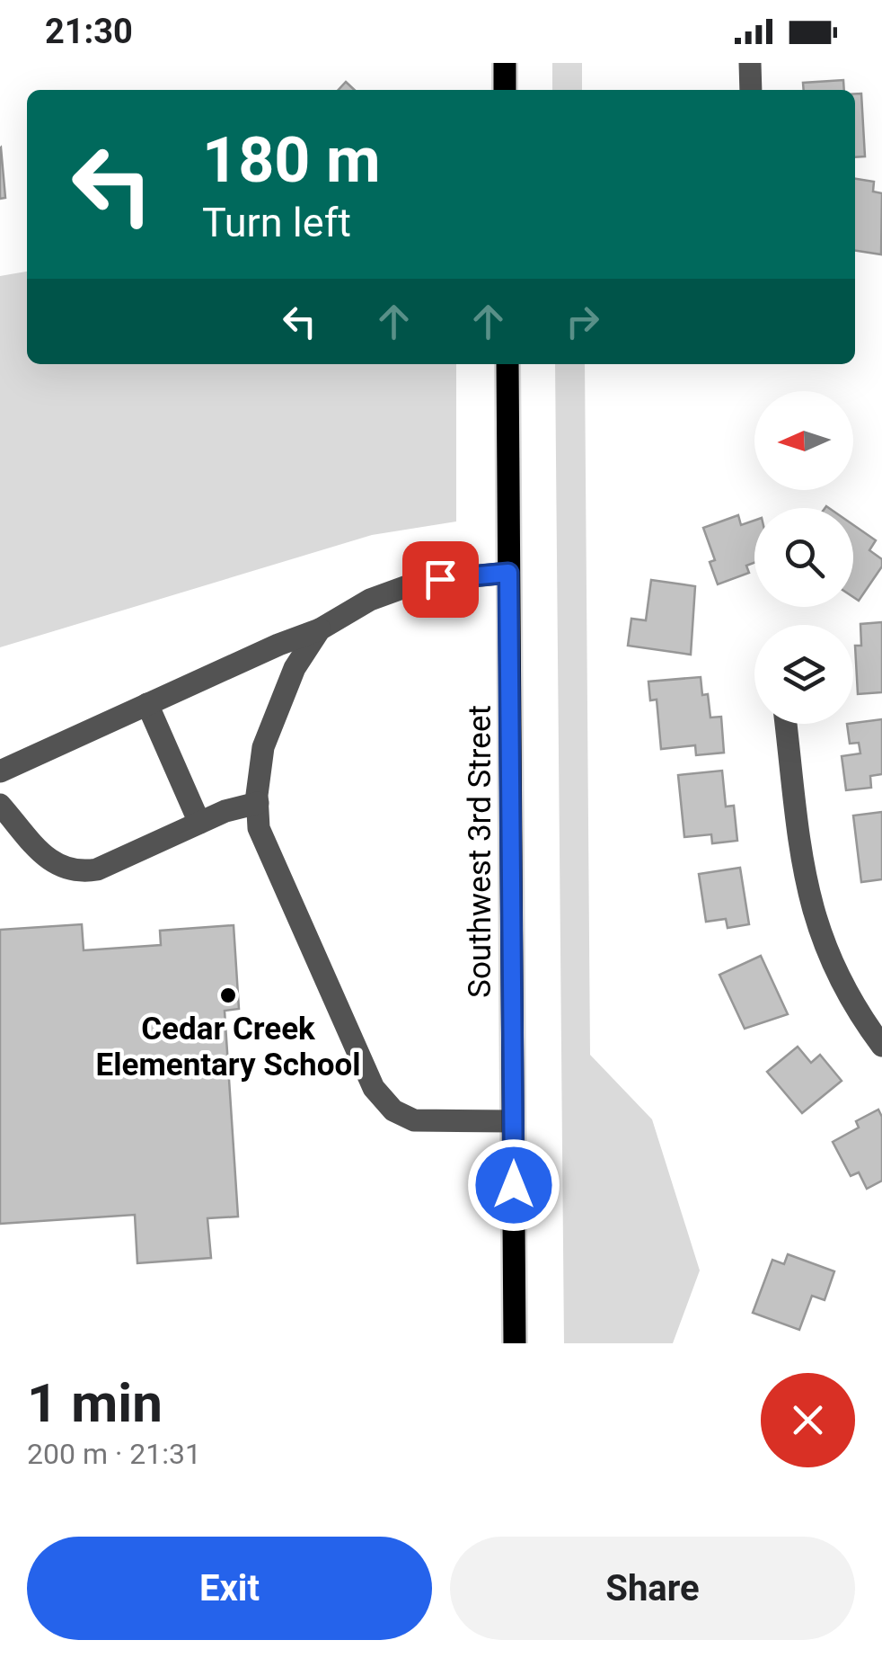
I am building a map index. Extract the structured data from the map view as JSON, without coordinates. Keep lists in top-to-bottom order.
{
  "streets": {
    "main road": ["Southwest 3rd Street"]
  },
  "places": ["Cedar Creek Elementary School"],
  "north": "left",
  "page": {
    "status": "21:30",
    "turn": ["180 m", "Turn left"],
    "heading": ["1 min", "200 m · 21:31"],
    "buttons": ["Exit", "Share"]
  }
}
